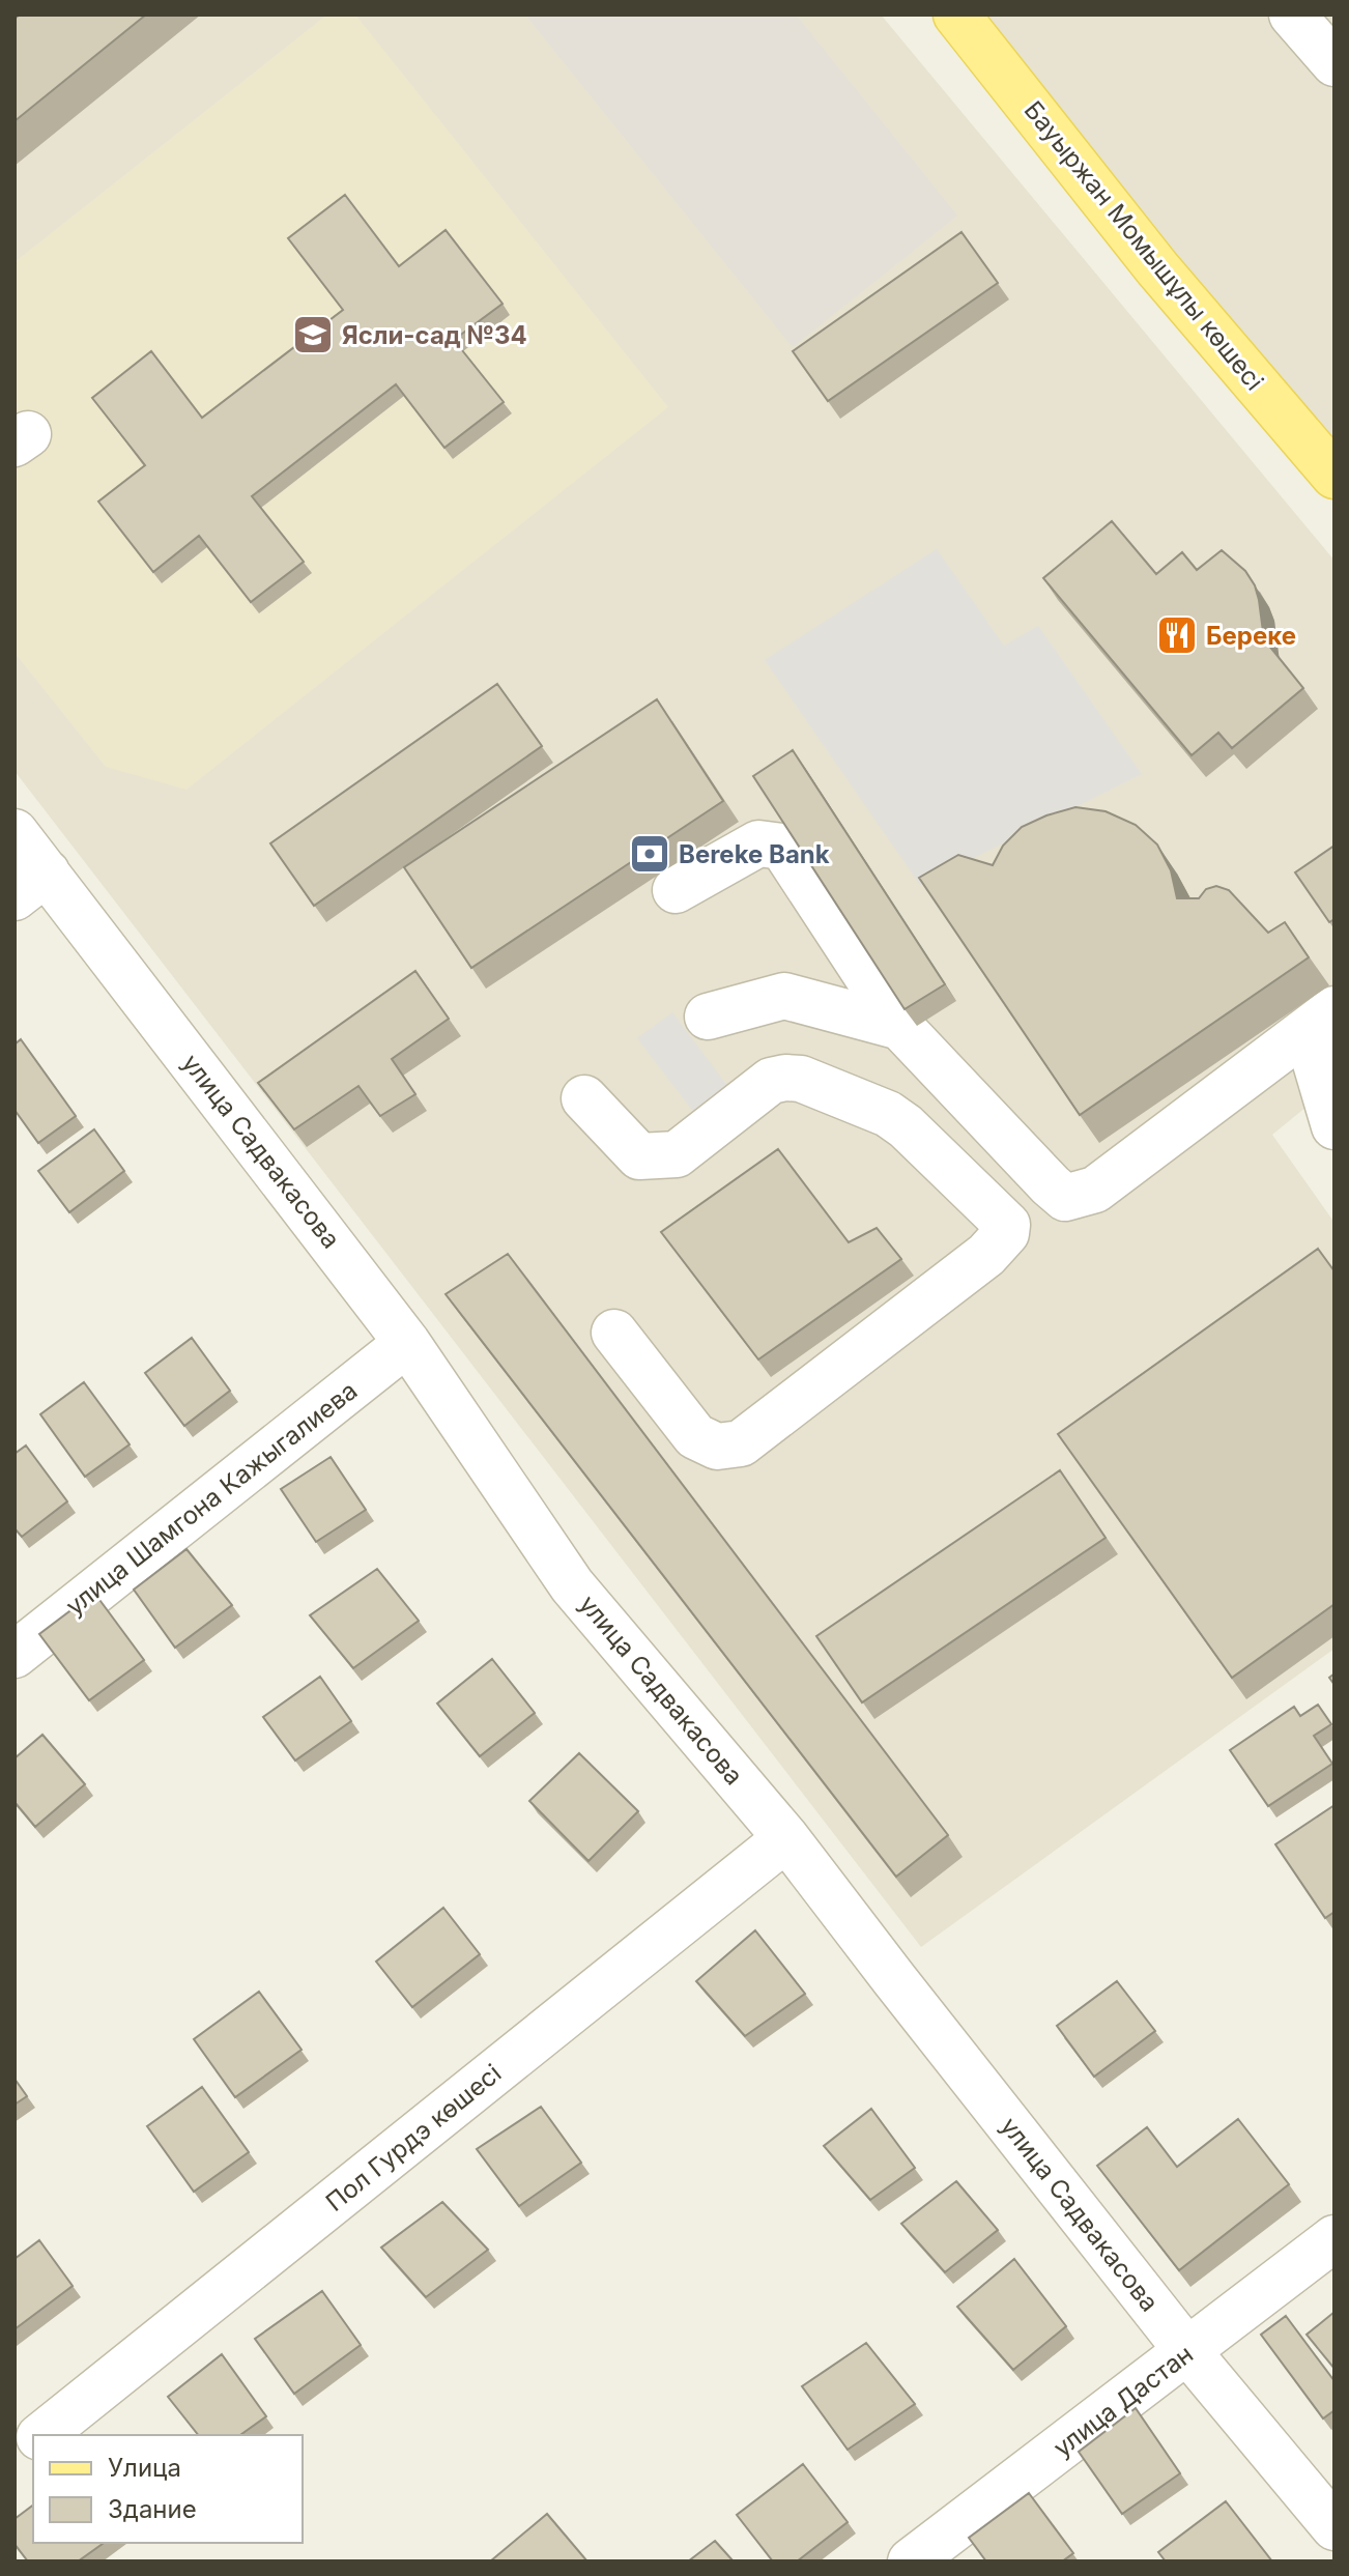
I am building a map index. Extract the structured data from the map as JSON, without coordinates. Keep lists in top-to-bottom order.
{
  "streets": {
    "main road": ["Бауыржан Момышұлы көшесі"],
    "street": [
      "улица Садвакасова",
      "улица Шамгона Кажыгалиева",
      "Пол Гурдэ көшесі",
      "улица Дастан"
    ]
  },
  "crossings": [
    ["улица Садвакасова", "улица Шамгона Кажыгалиева"],
    ["улица Садвакасова", "Пол Гурдэ көшесі"],
    ["улица Садвакасова", "улица Дастан"]
  ],
  "places": {
    "school or university": ["Ясли-сад №34"],
    "restaurant": ["Береке"],
    "bank": ["Bereke Bank"]
  },
  "legend": ["Улица", "Здание"]
}
